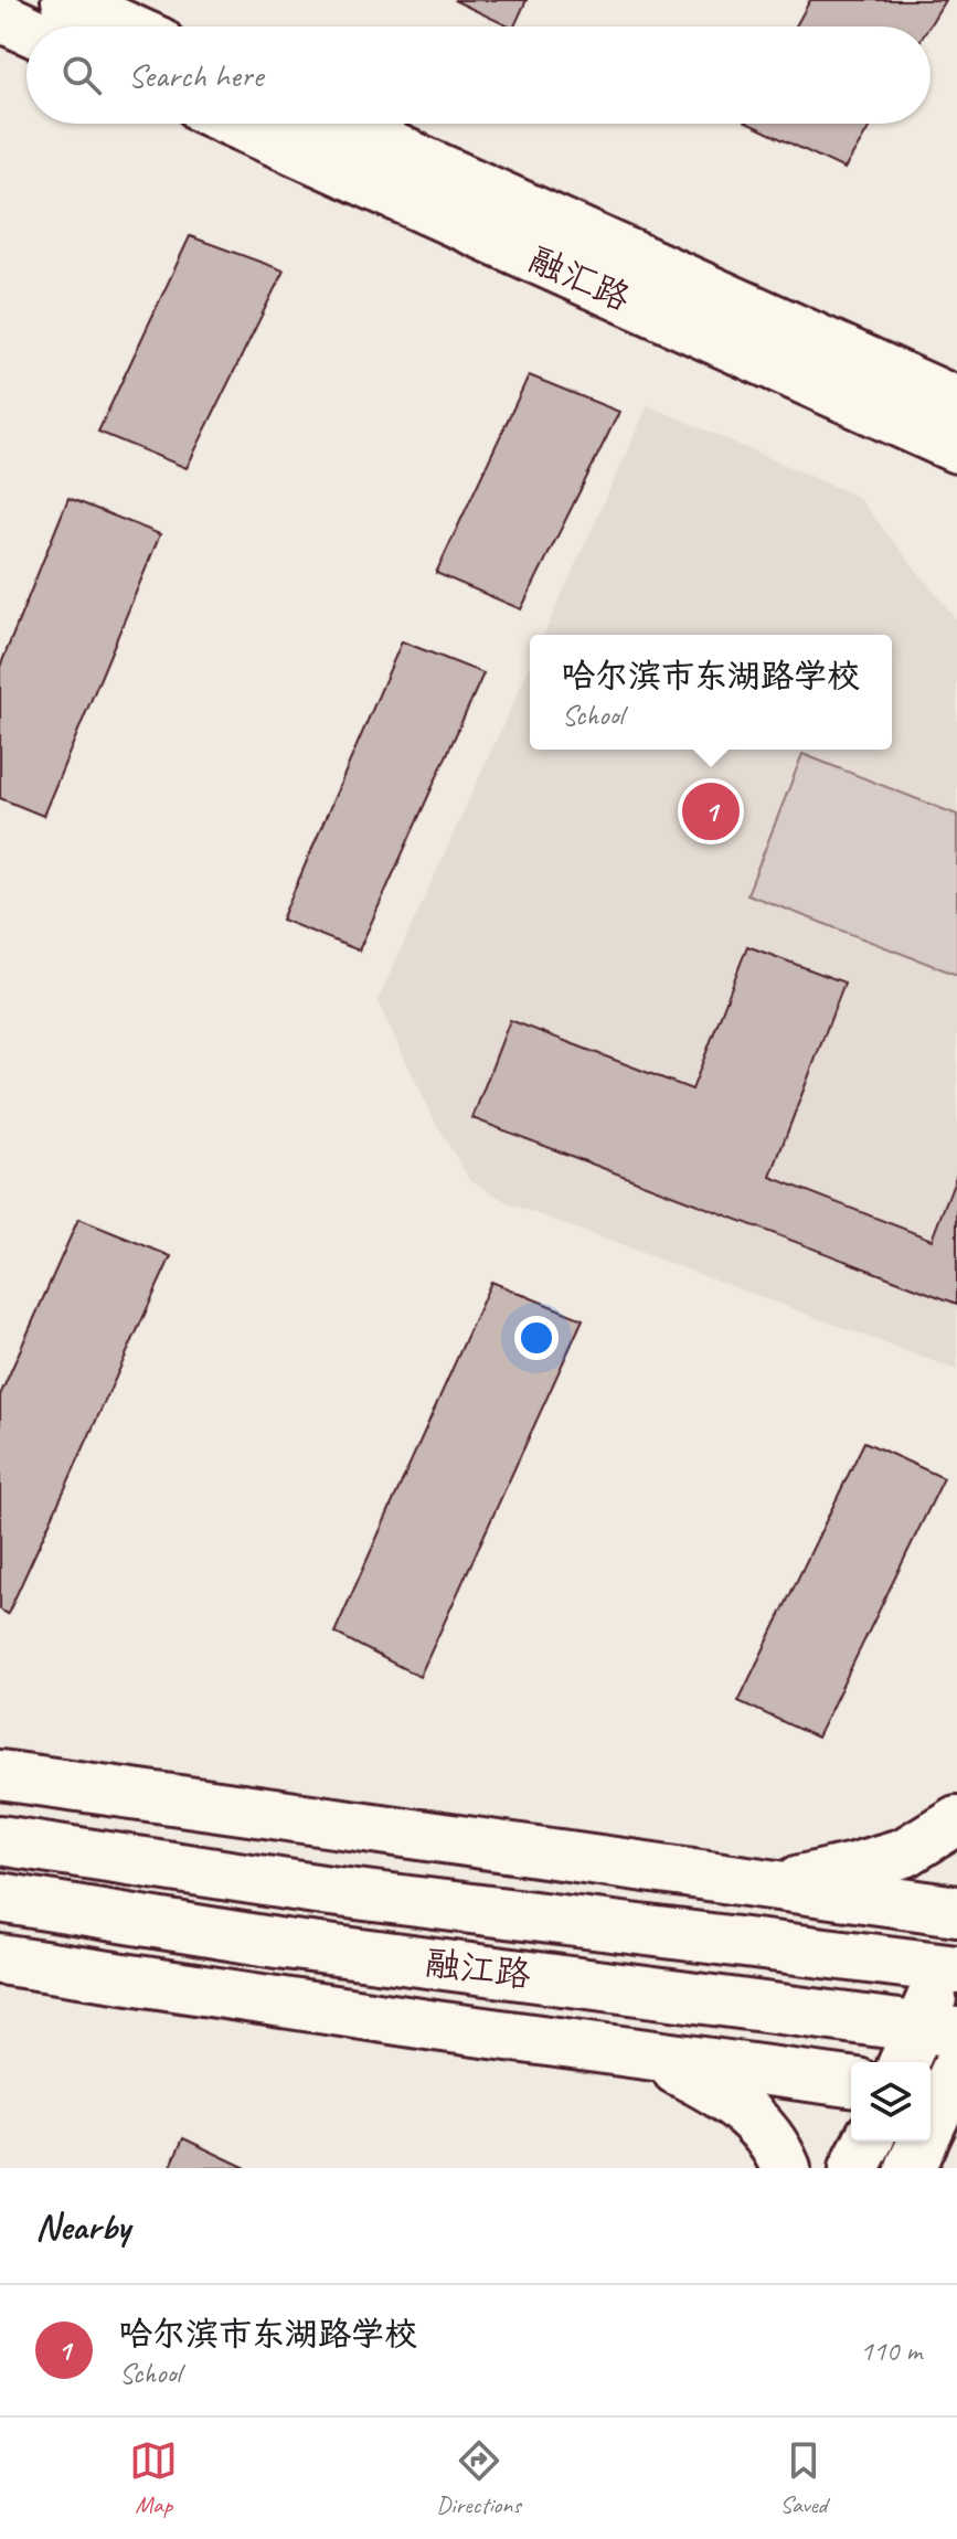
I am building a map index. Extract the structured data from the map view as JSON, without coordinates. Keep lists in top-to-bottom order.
{
  "streets": {
    "street": ["融汇路", "融江路"]
  },
  "page": {
    "search": "Search here",
    "popup": ["哈尔滨市东湖路学校", "School"],
    "pins": "1",
    "heading": "Nearby",
    "list": [
      {
        "mark": "1",
        "name": "哈尔滨市东湖路学校",
        "note": "School",
        "value": "110 m"
      }
    ],
    "nav": ["Map", "Directions", "Saved"]
  }
}
